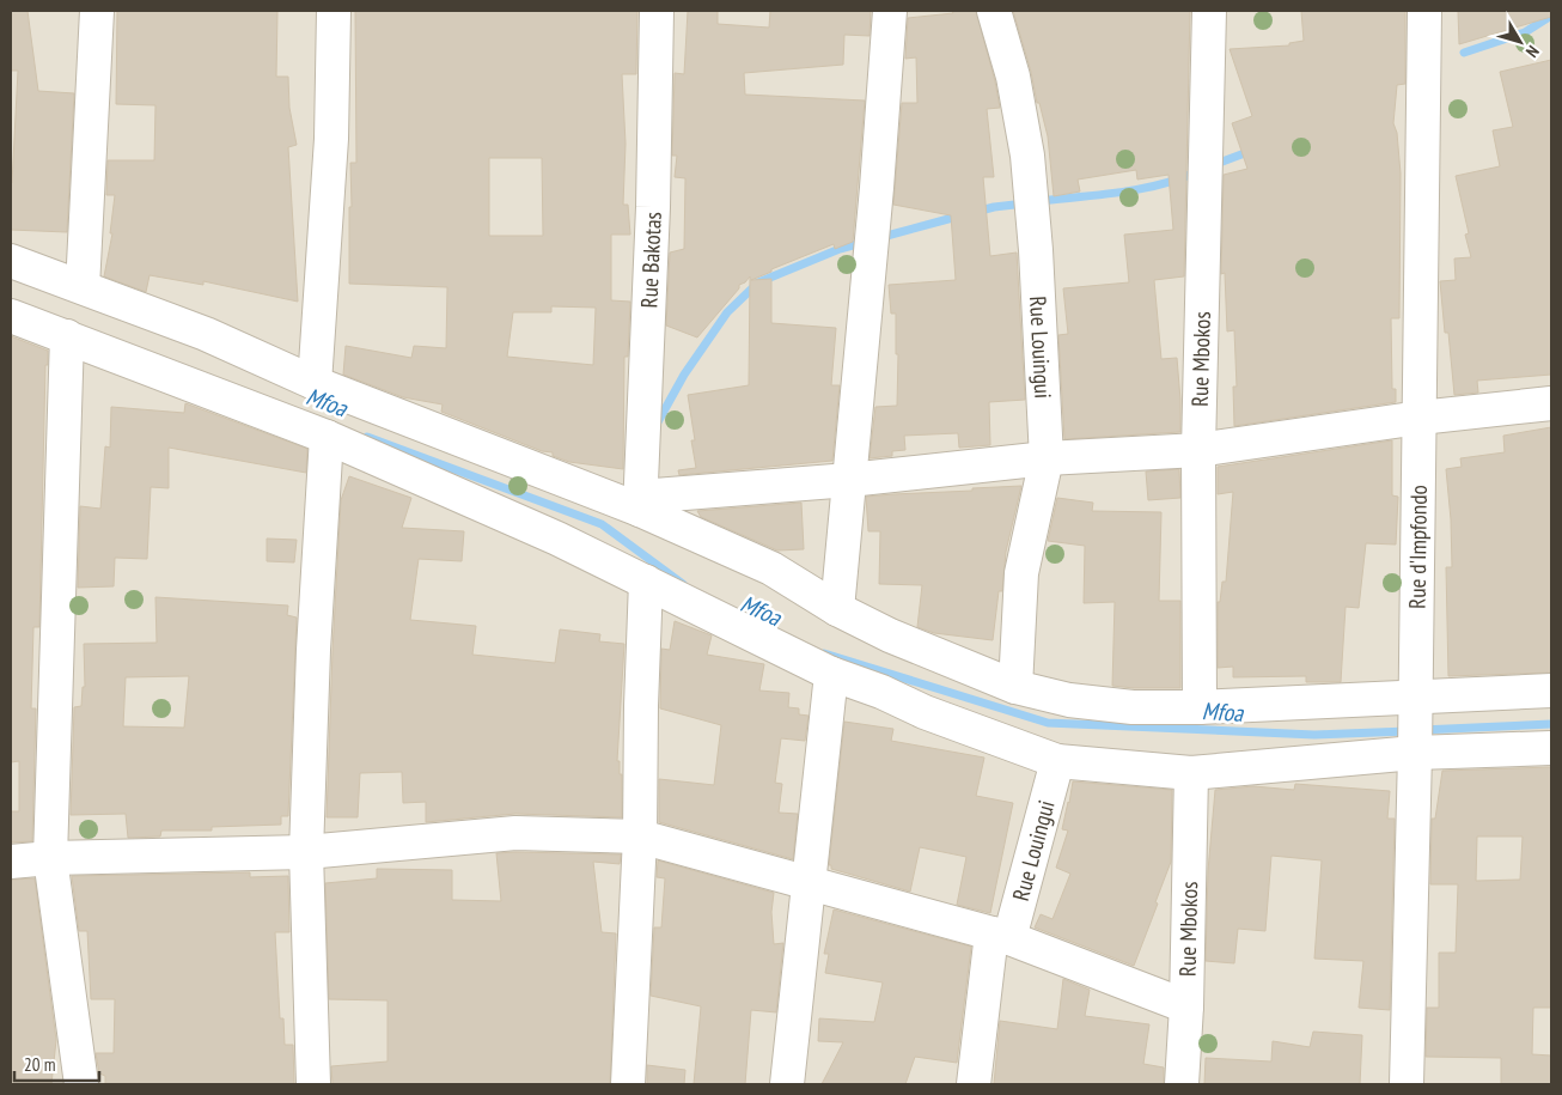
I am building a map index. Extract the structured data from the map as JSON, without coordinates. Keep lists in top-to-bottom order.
{
  "streets": {
    "street": [
      "Rue Bakotas",
      "Rue Louingui",
      "Rue Mbokos",
      "Rue d'Impfondo"
    ]
  },
  "water": ["Mfoa"],
  "scale_bar": "20 m",
  "north": "bottom right"
}
